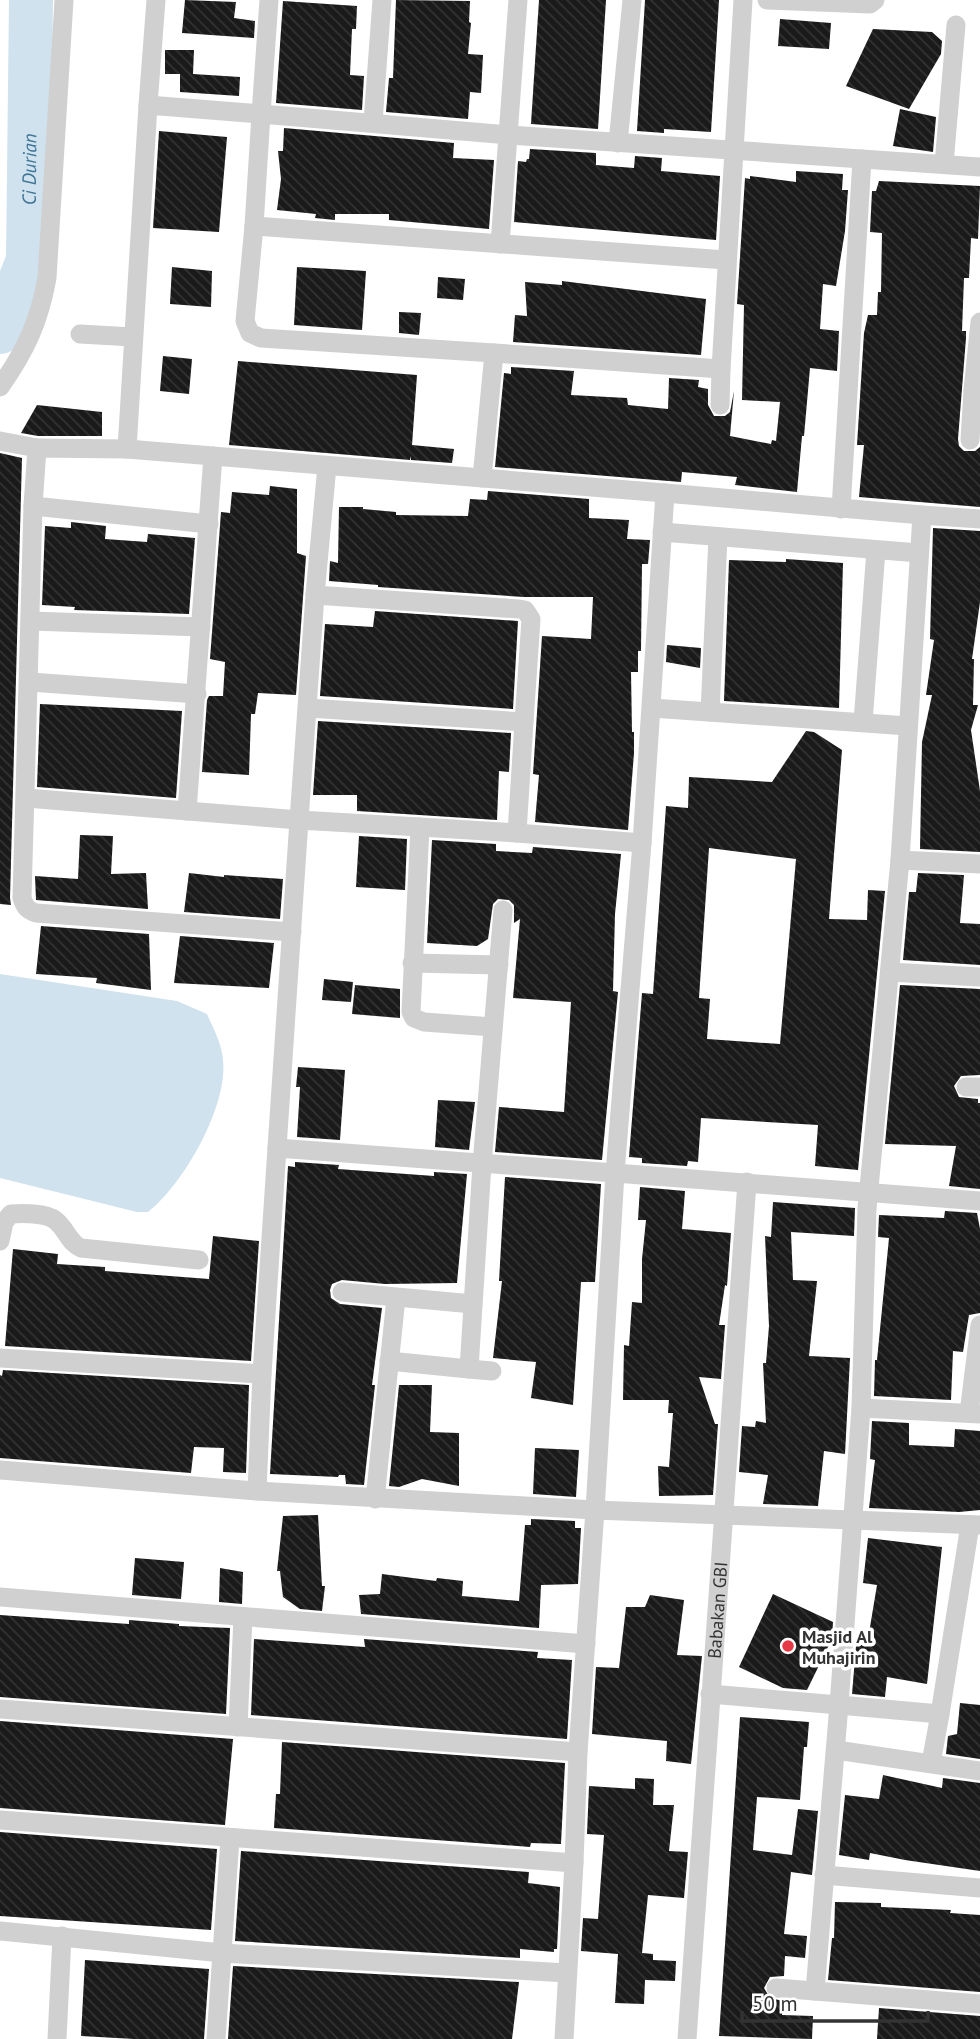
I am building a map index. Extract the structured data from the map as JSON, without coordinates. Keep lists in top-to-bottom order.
{
  "streets": {
    "street": ["Babakan GBI"]
  },
  "water": ["Ci Durian"],
  "places": ["Masjid Al Muhajirin"],
  "scale_bar": "50 m"
}
